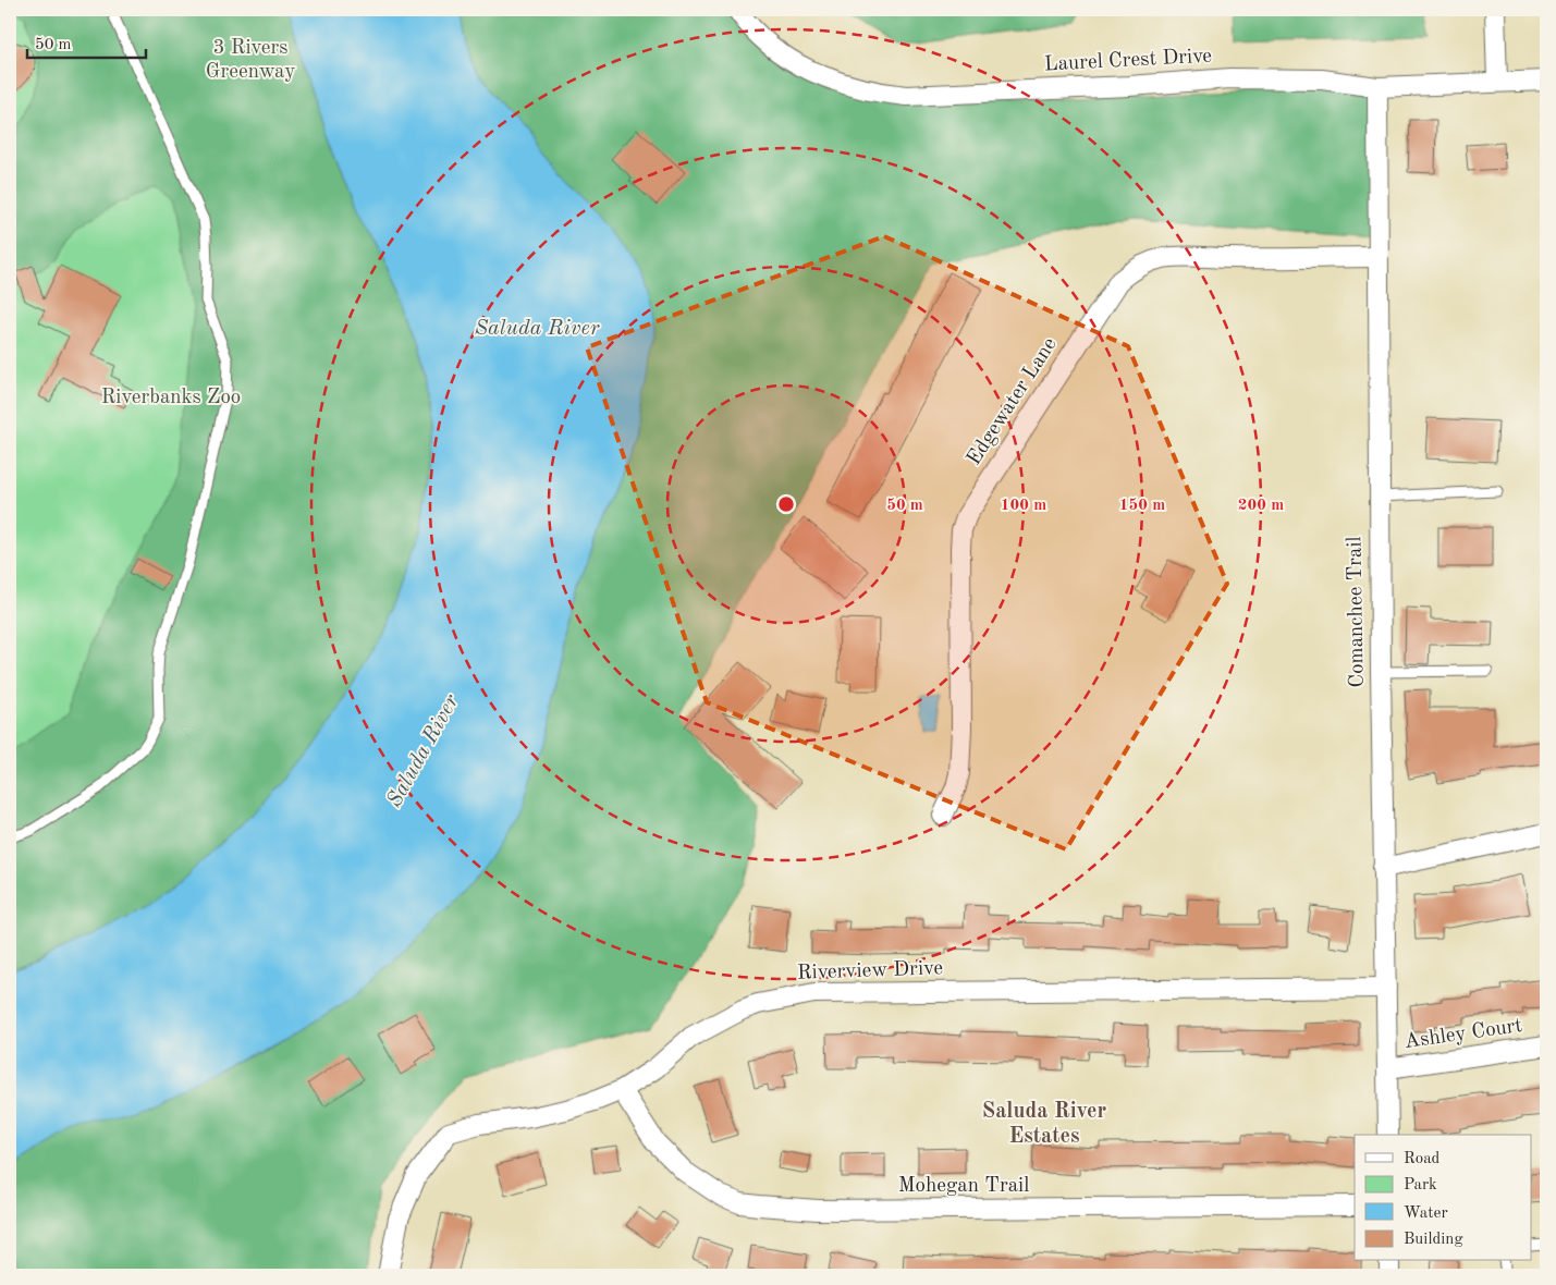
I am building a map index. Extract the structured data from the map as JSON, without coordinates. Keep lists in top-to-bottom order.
{
  "streets": {
    "street": [
      "Laurel Crest Drive",
      "Edgewater Lane",
      "Comanchee Trail",
      "Riverview Drive",
      "Ashley Court",
      "Mohegan Trail"
    ]
  },
  "crossings": [
    ["Laurel Crest Drive", "Comanchee Trail"],
    ["Edgewater Lane", "Comanchee Trail"],
    ["Comanchee Trail", "Riverview Drive"],
    ["Comanchee Trail", "Ashley Court"],
    ["Riverview Drive", "Mohegan Trail"]
  ],
  "districts": ["Saluda River Estates"],
  "water": ["Saluda River"],
  "parks": ["3 Rivers Greenway", "Riverbanks Zoo"],
  "legend": [
    "Road",
    "Park",
    "Water",
    "Building"
  ],
  "scale_bar": "50 m",
  "rings": [
    "50 m",
    "100 m",
    "150 m",
    "200 m"
  ]
}
